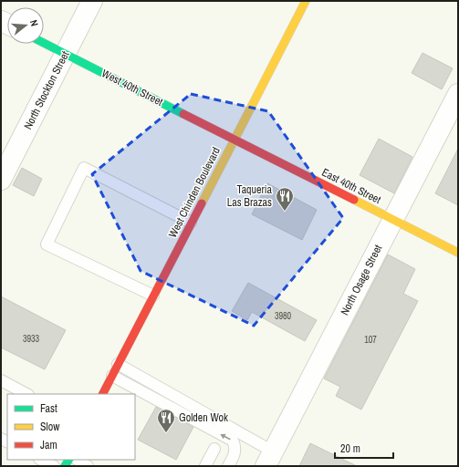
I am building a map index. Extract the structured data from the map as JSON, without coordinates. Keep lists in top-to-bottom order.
{
  "streets": {
    "street": [
      "West 40th Street",
      "North Stockton Street",
      "East 40th Street",
      "West Chinden Boulevard",
      "North Osage Street"
    ]
  },
  "crossings": [
    ["West 40th Street", "North Stockton Street"],
    ["West 40th Street", "East 40th Street"],
    ["West 40th Street", "West Chinden Boulevard"],
    ["East 40th Street", "West Chinden Boulevard"],
    ["East 40th Street", "North Osage Street"]
  ],
  "places": {
    "restaurant": ["Taqueria Las Brazas", "Golden Wok"]
  },
  "house_numbers": ["3980", "3933", "107"],
  "legend": ["Fast", "Slow", "Jam"],
  "scale_bar": "20 m",
  "north": "right"
}
